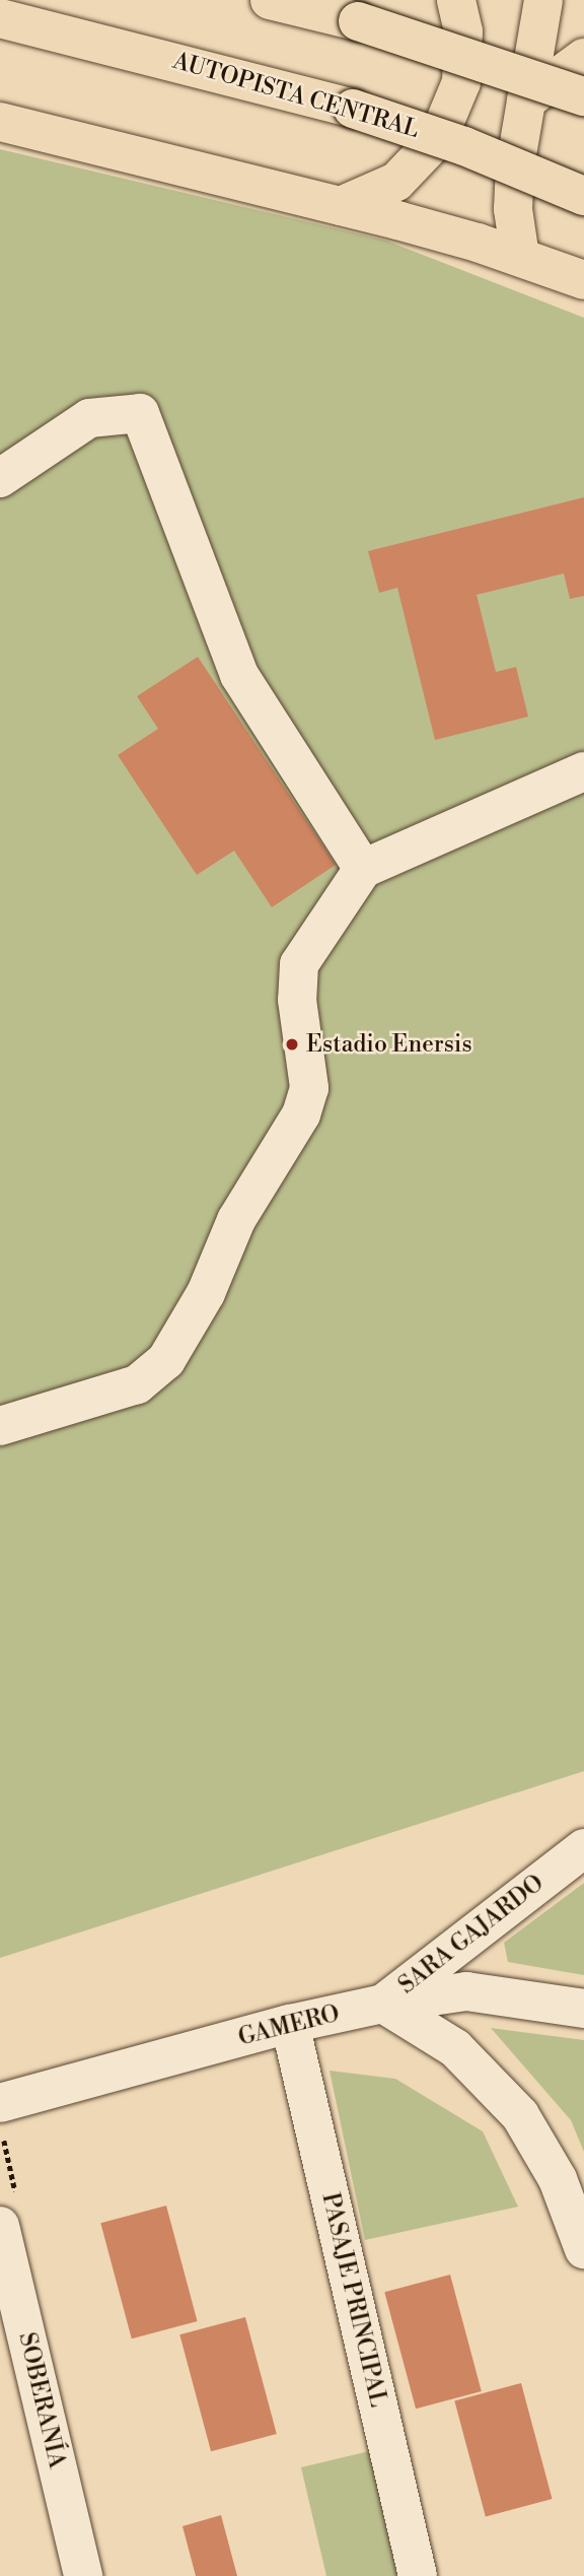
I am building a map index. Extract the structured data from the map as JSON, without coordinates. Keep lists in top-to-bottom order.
{
  "streets": {
    "main road": ["AUTOPISTA CENTRAL"],
    "street": [
      "SARA GAJARDO",
      "GAMERO",
      "PASAJE PRINCIPAL",
      "SOBERANÍA"
    ]
  },
  "crossings": [
    ["SARA GAJARDO", "GAMERO"],
    ["GAMERO", "PASAJE PRINCIPAL"]
  ],
  "places": ["Estadio Enersis"]
}
